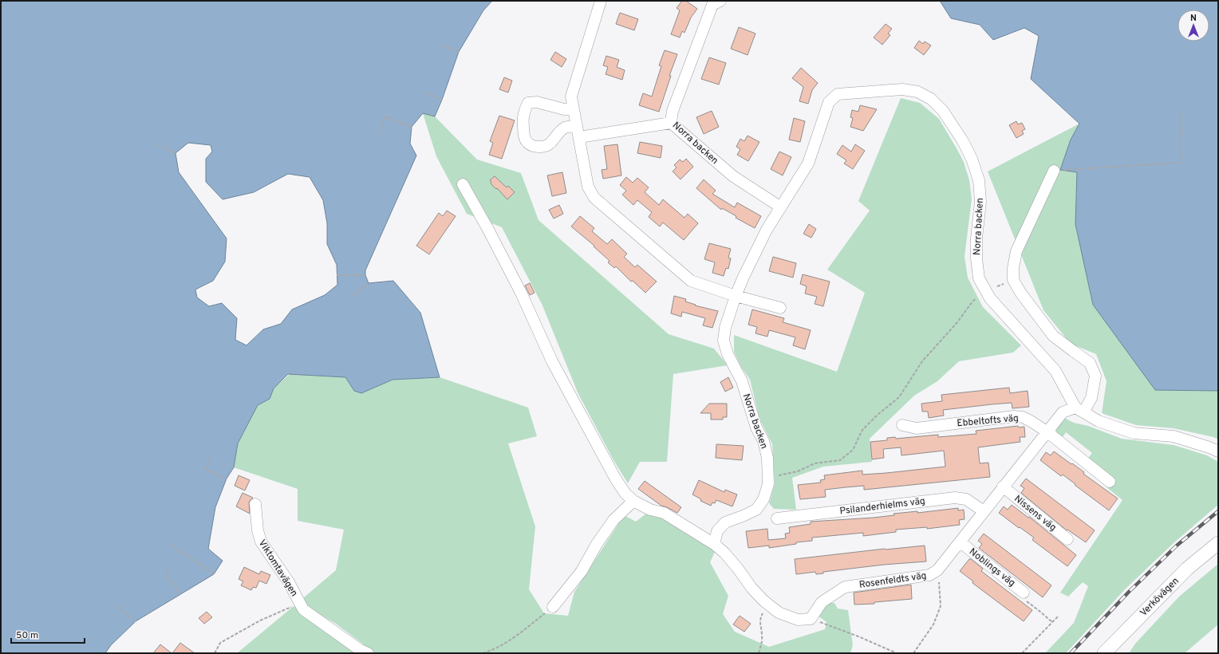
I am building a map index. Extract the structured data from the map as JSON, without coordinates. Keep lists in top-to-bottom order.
{
  "streets": {
    "main road": ["Verkövägen"],
    "street": [
      "Norra backen",
      "Ebbeltofts väg",
      "Psilanderhielms väg",
      "Nissens väg",
      "Noblings väg",
      "Viktomtavägen",
      "Rosenfeldts väg"
    ]
  },
  "crossings": [
    ["Norra backen", "Rosenfeldts väg"],
    ["Ebbeltofts väg", "Rosenfeldts väg"],
    ["Psilanderhielms väg", "Rosenfeldts väg"],
    ["Nissens väg", "Rosenfeldts väg"],
    ["Noblings väg", "Rosenfeldts väg"]
  ],
  "scale_bar": "50 m",
  "north": "top"
}
